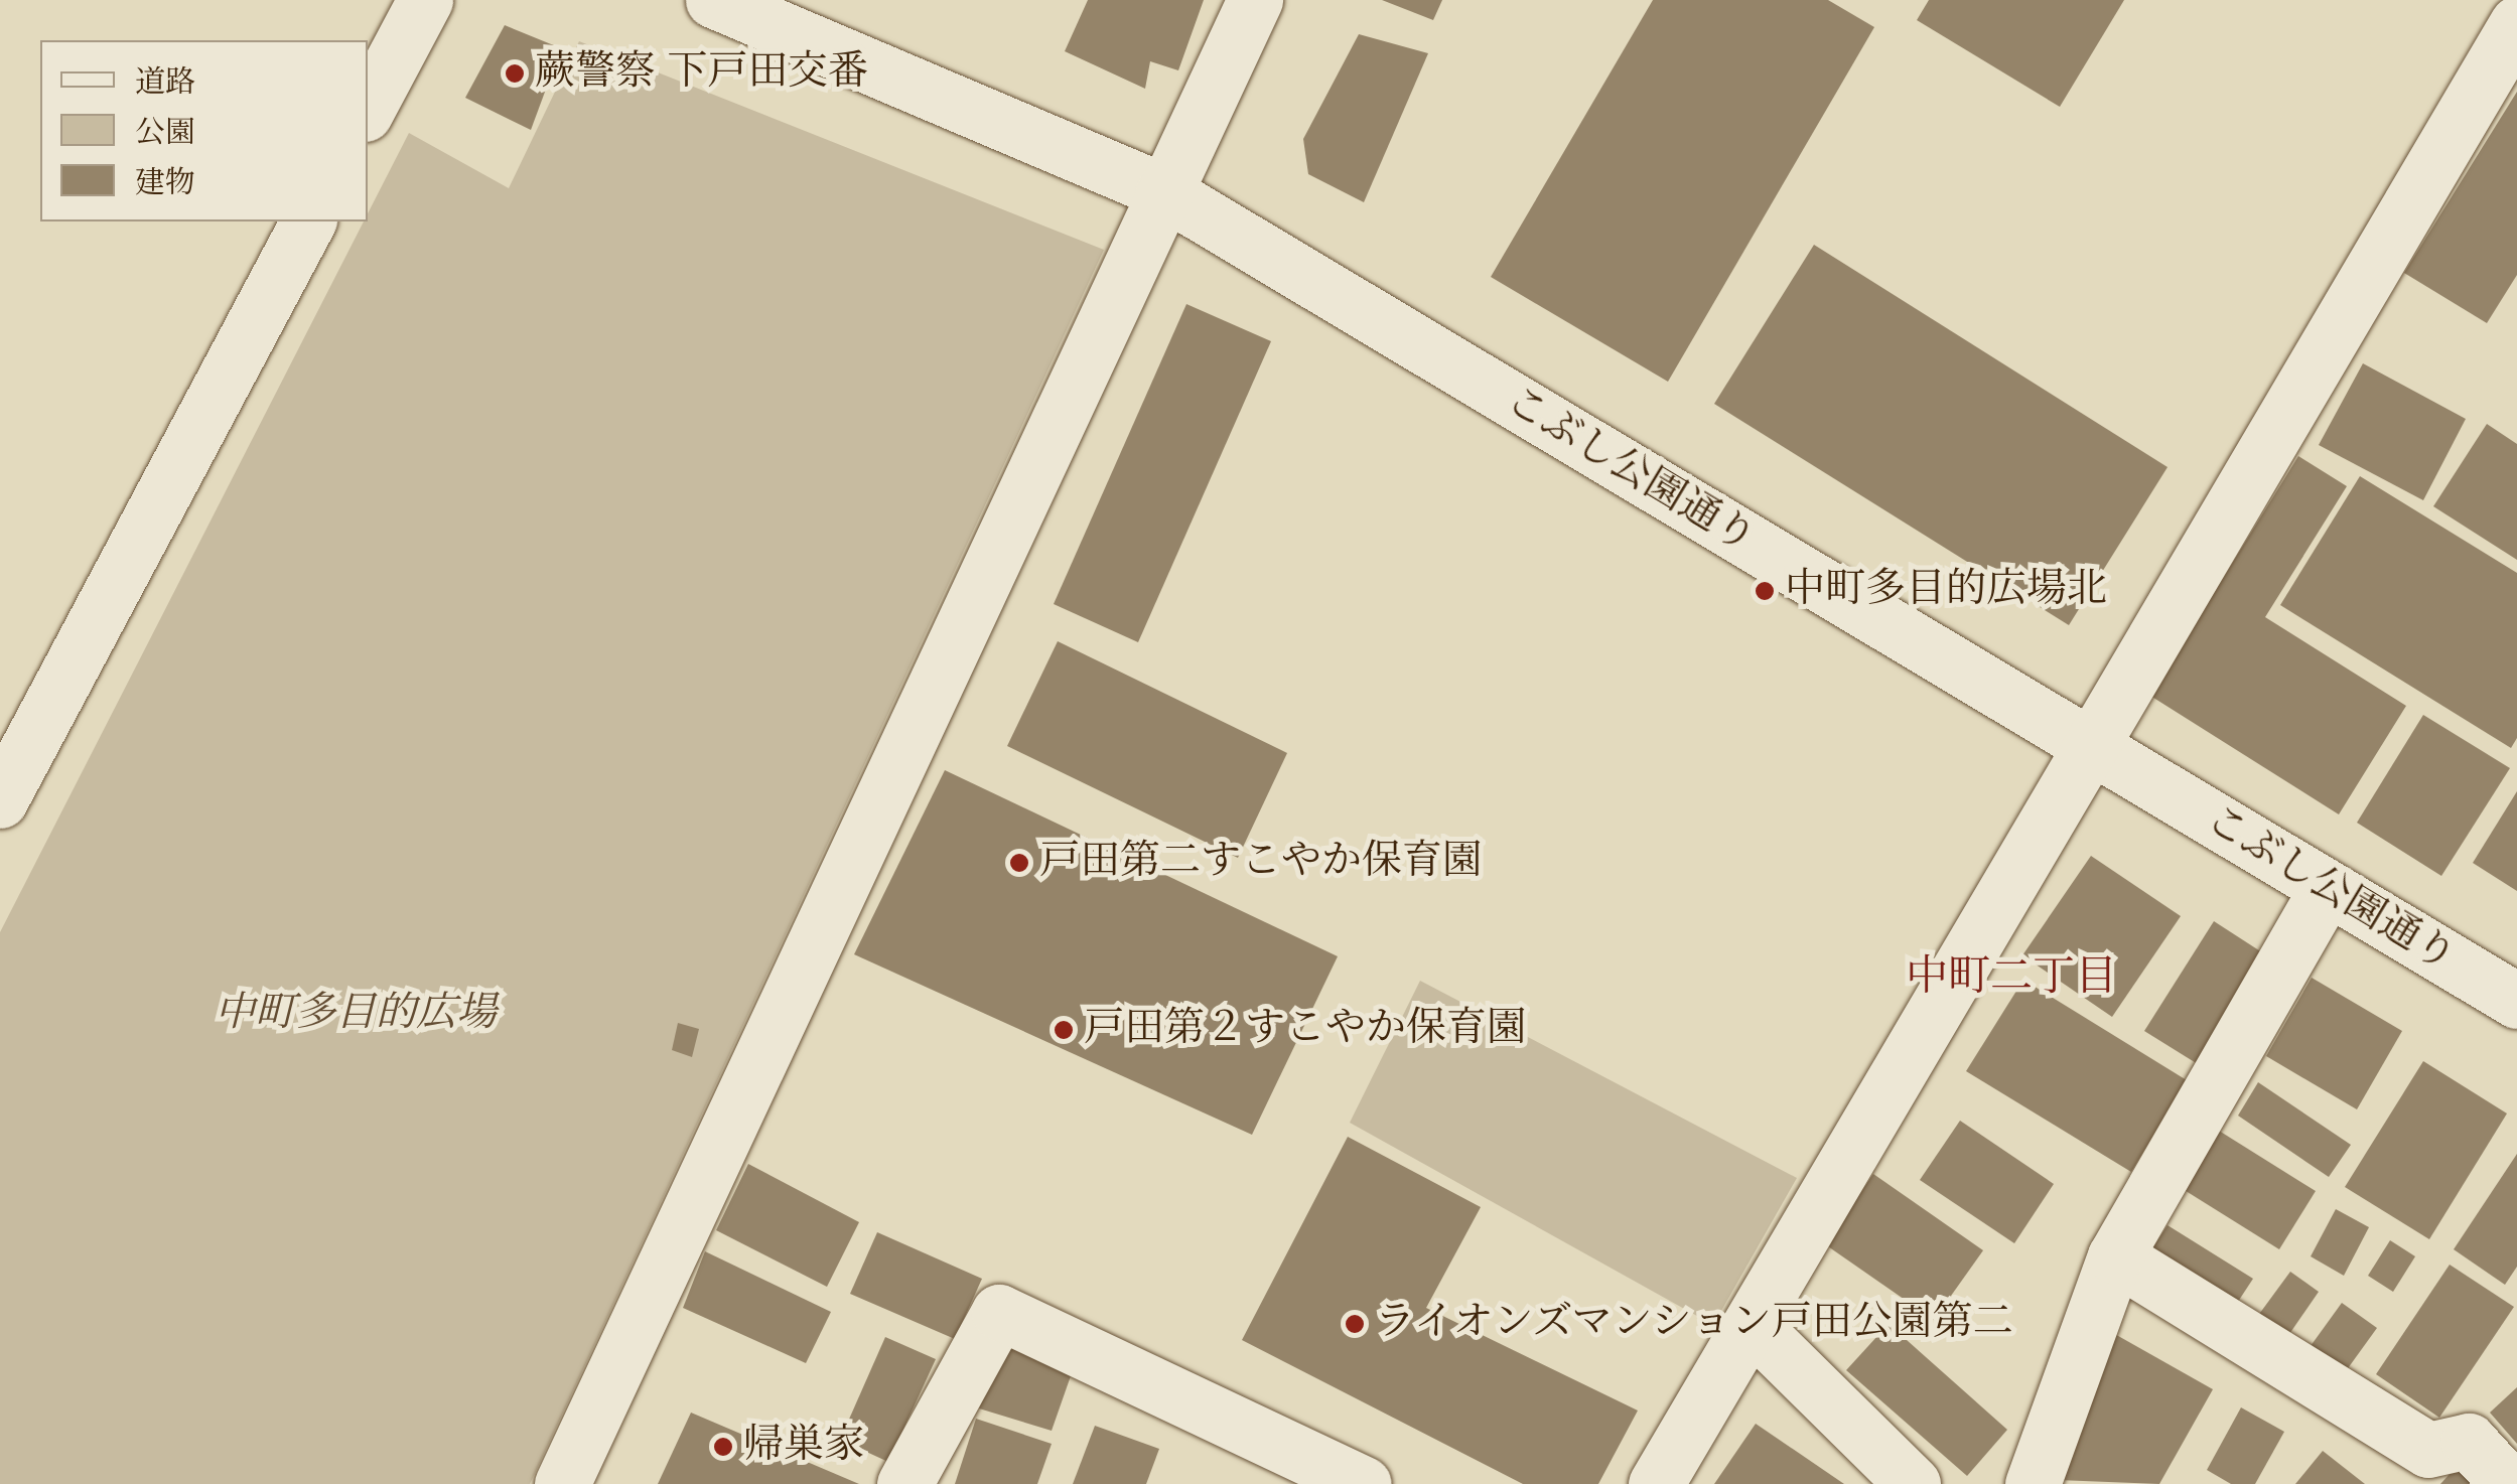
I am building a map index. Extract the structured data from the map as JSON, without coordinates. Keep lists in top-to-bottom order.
{
  "streets": {
    "street": ["こぶし公園通り"]
  },
  "districts": ["中町二丁目"],
  "parks": ["中町多目的広場"],
  "places": [
    "蕨警察 下戸田交番",
    "中町多目的広場北",
    "戸田第二すこやか保育園",
    "戸田第２すこやか保育園",
    "ライオンズマンション戸田公園第二",
    "帰巣家"
  ],
  "legend": ["道路", "公園", "建物"]
}
